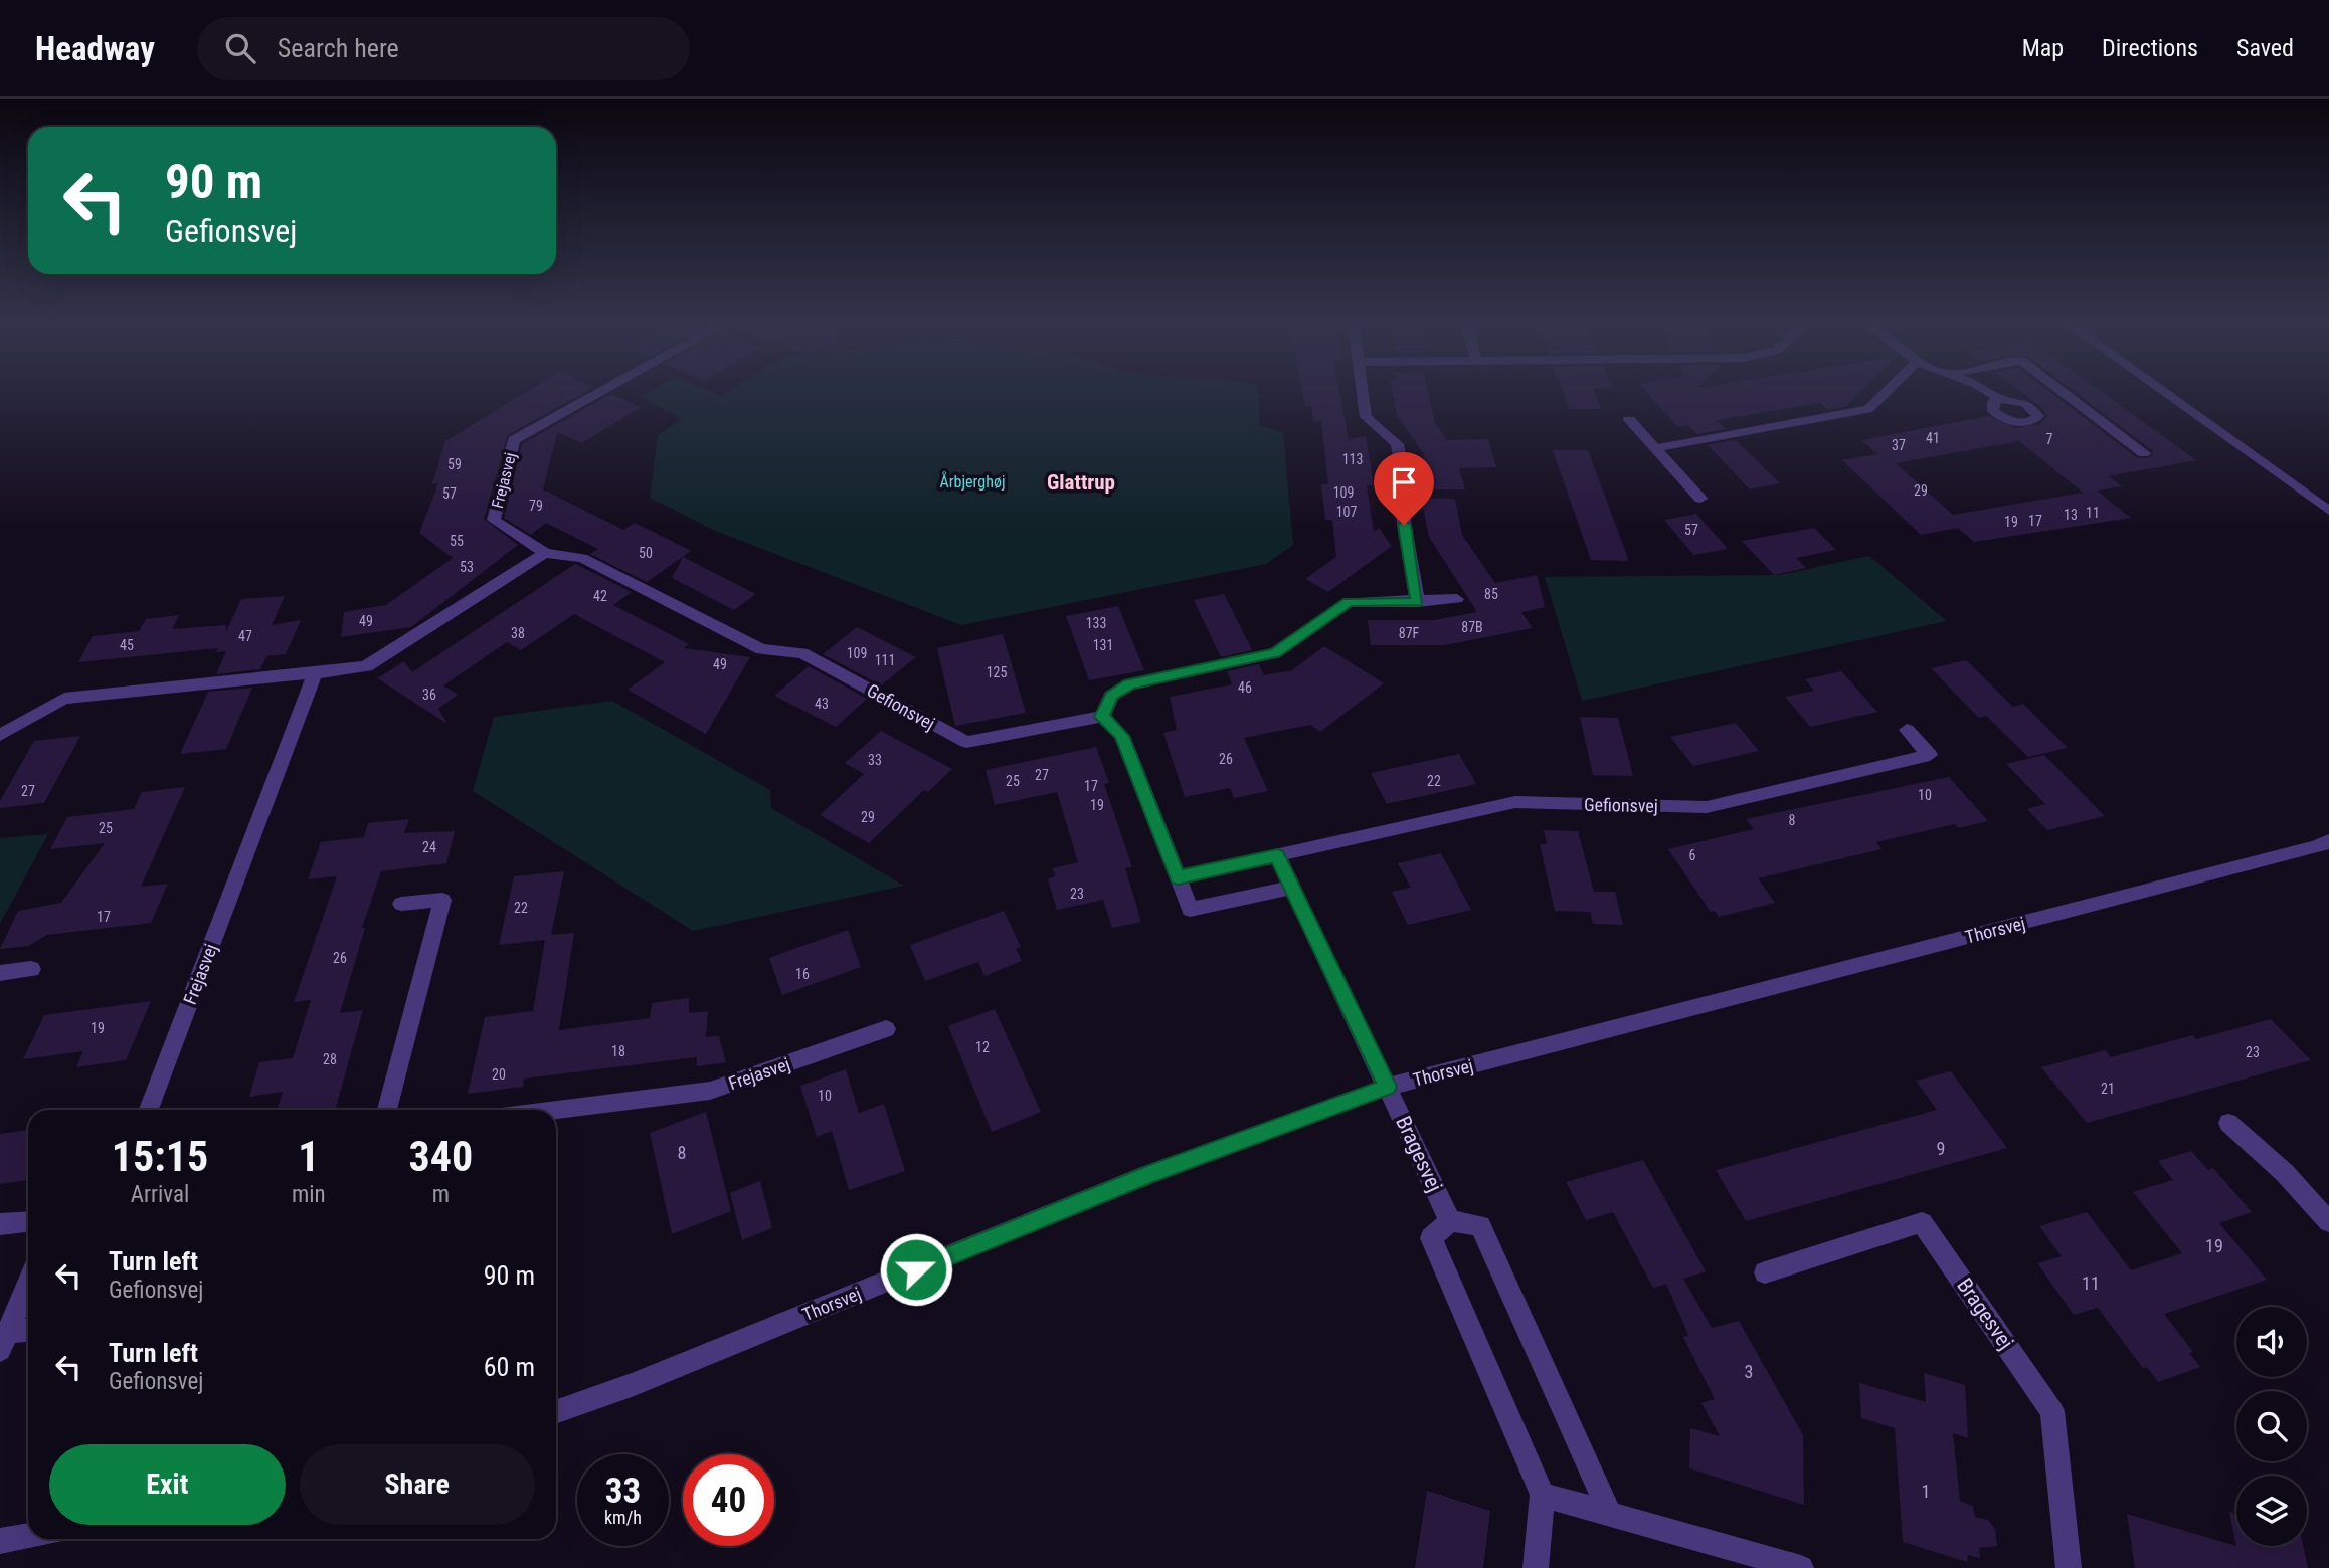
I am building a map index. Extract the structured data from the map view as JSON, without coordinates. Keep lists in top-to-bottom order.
{
  "streets": {
    "street": [
      "Frejasvej",
      "Gefionsvej",
      "Thorsvej",
      "Bragesvej"
    ]
  },
  "crossings": [
    ["Frejasvej", "Gefionsvej"],
    ["Thorsvej", "Bragesvej"]
  ],
  "districts": ["Glattrup"],
  "parks": ["Årbjerghøj"],
  "house_numbers": [
    "41",
    "7",
    "37",
    "113",
    "59",
    "29",
    "109",
    "57",
    "79",
    "107",
    "11",
    "13",
    "17",
    "19",
    "57",
    "55",
    "50",
    "53",
    "85",
    "42",
    "49",
    "133",
    "87B",
    "38",
    "87F",
    "47",
    "45",
    "131",
    "109",
    "111",
    "49",
    "125",
    "46",
    "36",
    "43",
    "26",
    "33",
    "27",
    "25",
    "22",
    "17",
    "27",
    "10",
    "19",
    "29",
    "8",
    "25",
    "24",
    "6",
    "23",
    "22",
    "17",
    "26",
    "16",
    "19",
    "12",
    "18",
    "23",
    "28",
    "20",
    "21",
    "10",
    "9",
    "8",
    "19",
    "11",
    "3",
    "1"
  ],
  "page": {
    "header": "Headway",
    "search": "Search here",
    "nav": ["Map", "Directions", "Saved"],
    "turn": ["90 m", "Gefionsvej"],
    "eta": [
      "15:15",
      "Arrival",
      "1",
      "min",
      "340",
      "m"
    ],
    "list": [
      {
        "name": "Turn left",
        "note": "Gefionsvej",
        "value": "90 m"
      },
      {
        "name": "Turn left",
        "note": "Gefionsvej",
        "value": "60 m"
      }
    ],
    "buttons": ["Exit", "Share"],
    "speed": "33 km/h",
    "limit": "40"
  }
}
